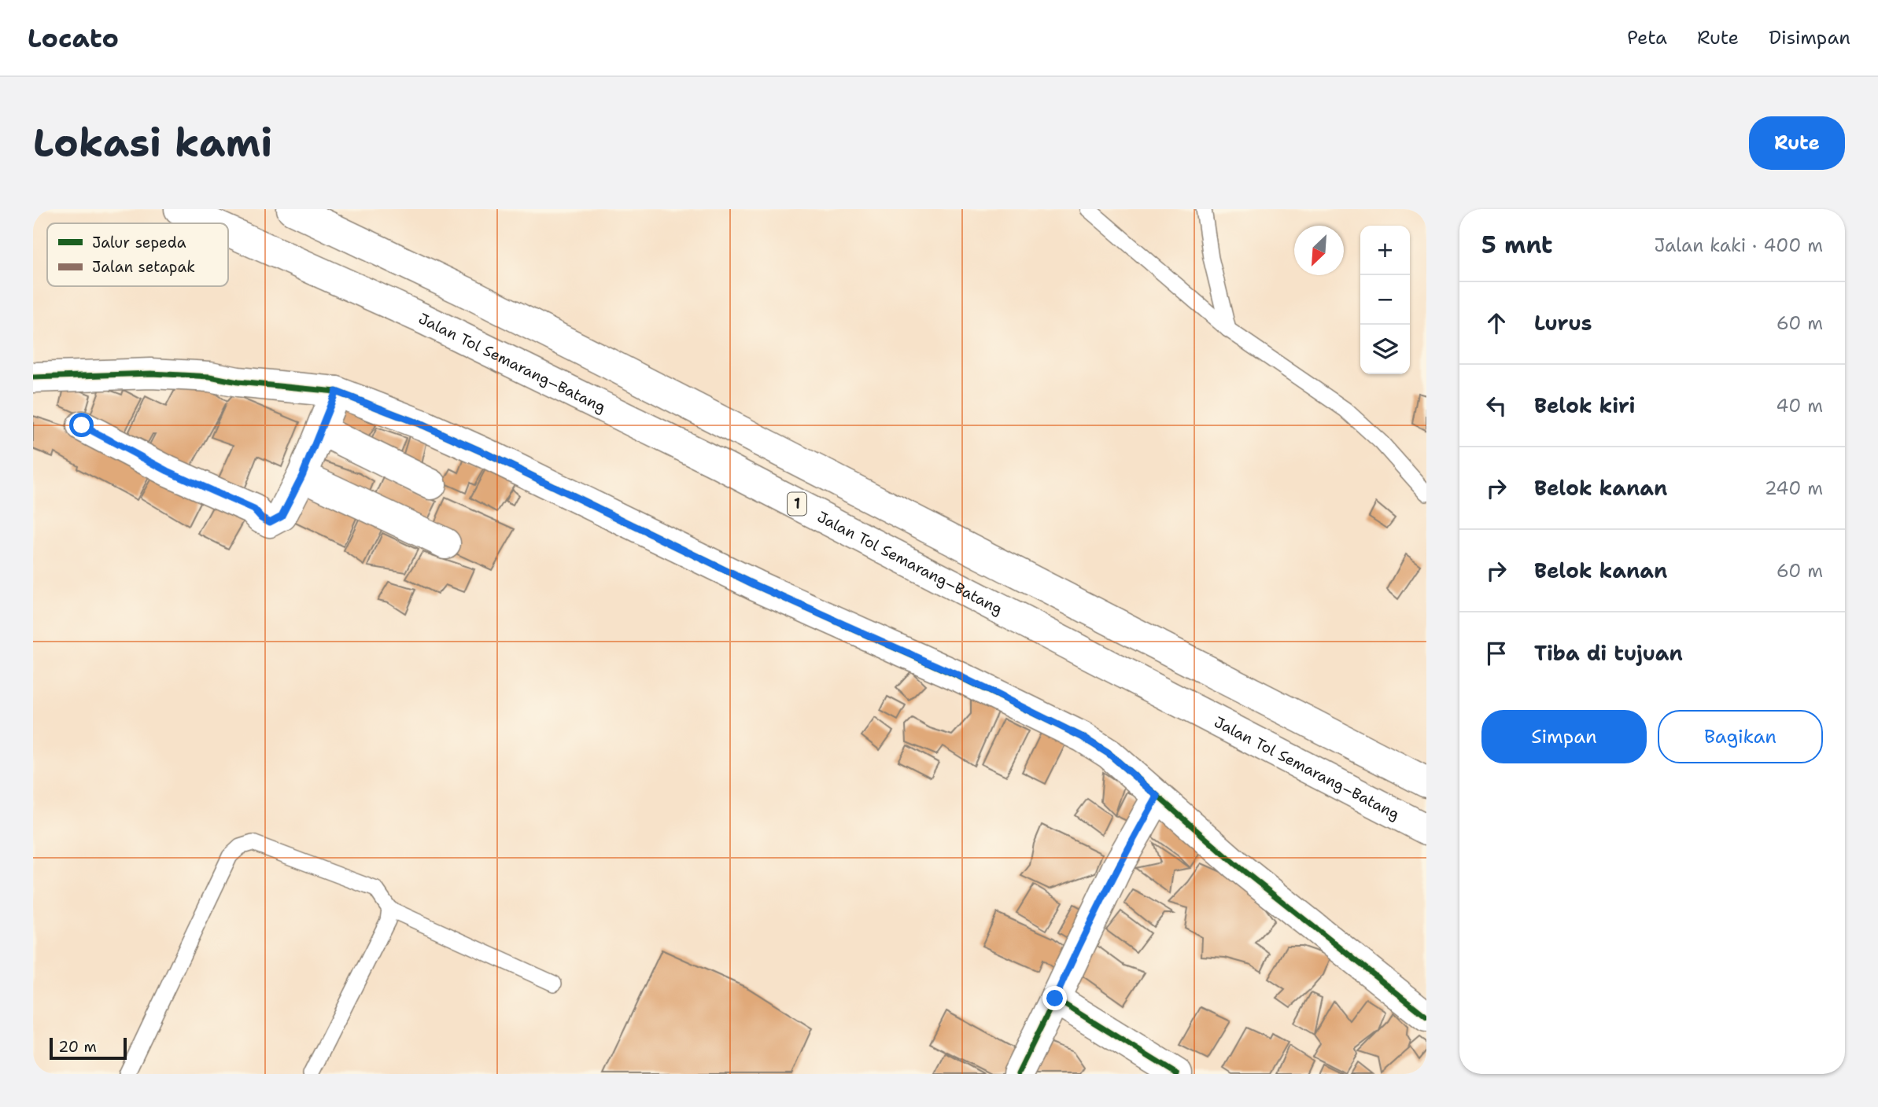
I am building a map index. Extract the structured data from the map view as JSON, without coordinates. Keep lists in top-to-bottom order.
{
  "streets": {
    "main road": ["Jalan Tol Semarang–Batang", "1"]
  },
  "legend": ["Jalur sepeda", "Jalan setapak"],
  "scale_bar": "20 m",
  "north": "bottom left",
  "page": {
    "header": "Locato",
    "nav": ["Peta", "Rute", "Disimpan"],
    "buttons": [
      "Rute",
      ["Simpan", "Bagikan"]
    ],
    "title": "Lokasi kami",
    "heading": ["5 mnt", "Jalan kaki · 400 m"],
    "map_buttons": ["+", "−"],
    "list": [
      ["Lurus", "60 m"],
      ["Belok kiri", "40 m"],
      ["Belok kanan", "240 m"],
      ["Belok kanan", "60 m"],
      "Tiba di tujuan"
    ],
    "scale": "20 m"
  }
}
